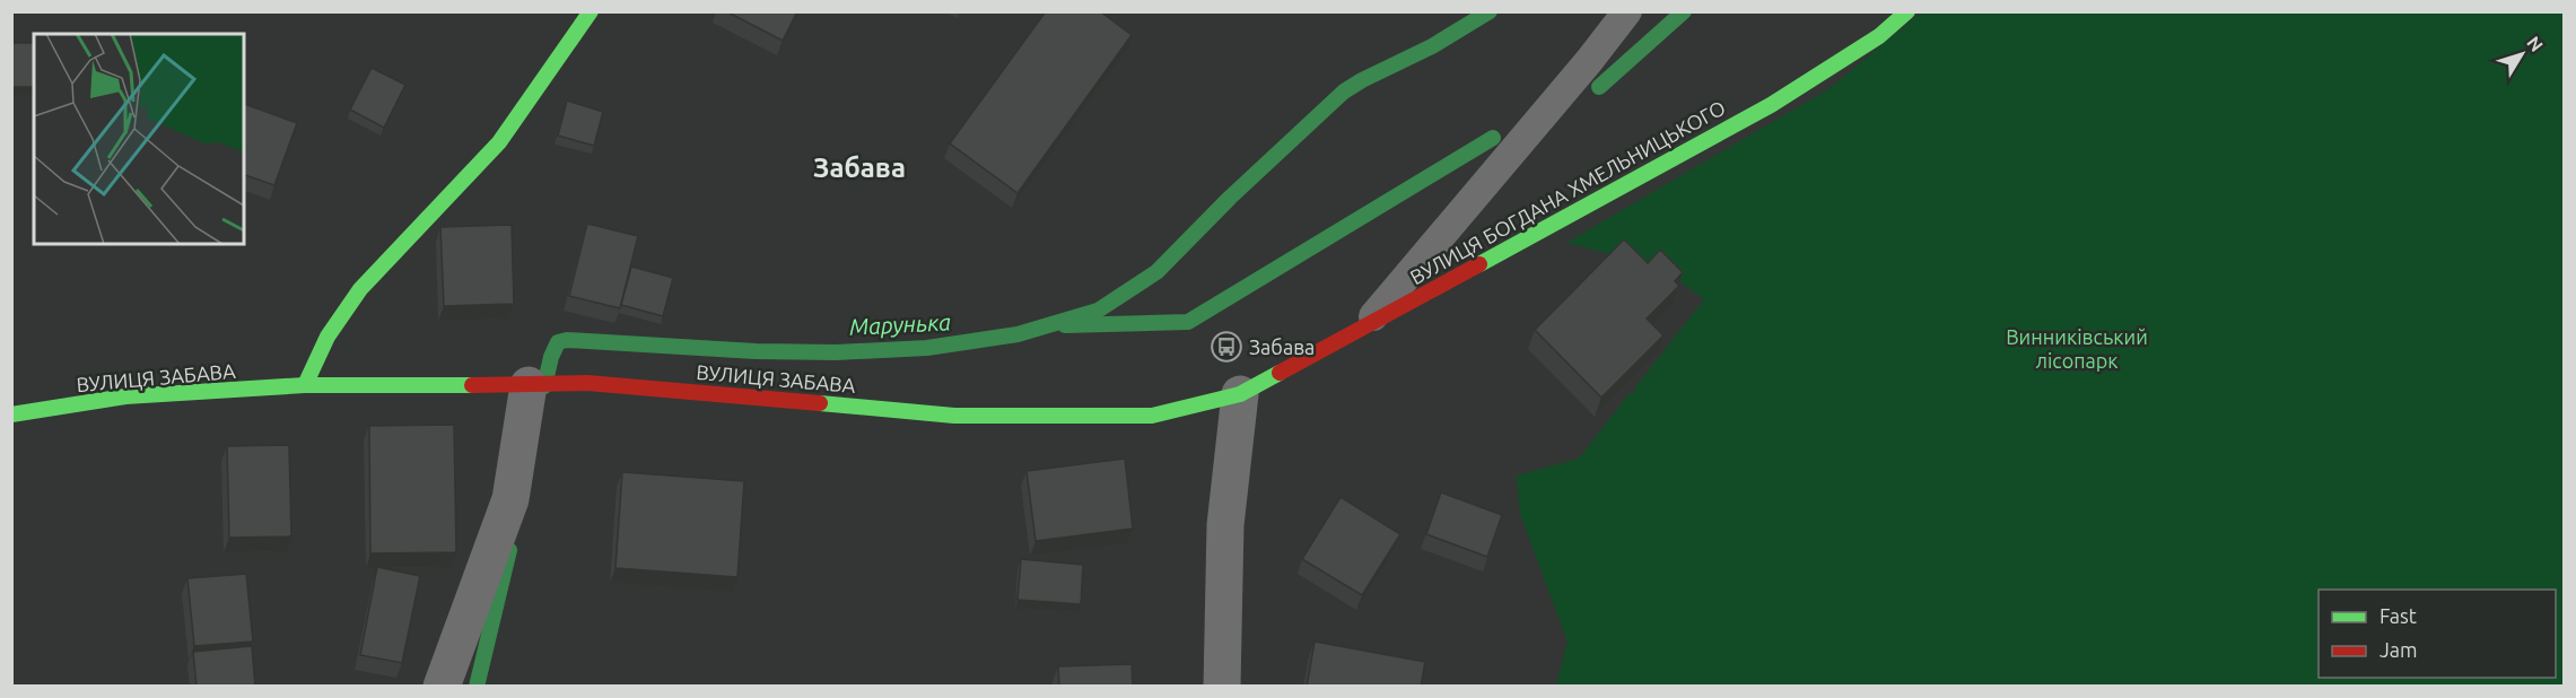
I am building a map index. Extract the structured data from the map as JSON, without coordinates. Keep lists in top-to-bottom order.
{
  "streets": {
    "street": ["ВУЛИЦЯ БОГДАНА ХМЕЛЬНИЦЬКОГО", "ВУЛИЦЯ ЗАБАВА"]
  },
  "crossings": [
    ["ВУЛИЦЯ БОГДАНА ХМЕЛЬНИЦЬКОГО", "ВУЛИЦЯ ЗАБАВА"]
  ],
  "districts": ["Забава"],
  "water": ["Марунька"],
  "parks": ["Винниківський лісопарк"],
  "places": {
    "bus stop": ["Забава"]
  },
  "legend": ["Fast", "Jam"],
  "north": "top right"
}
